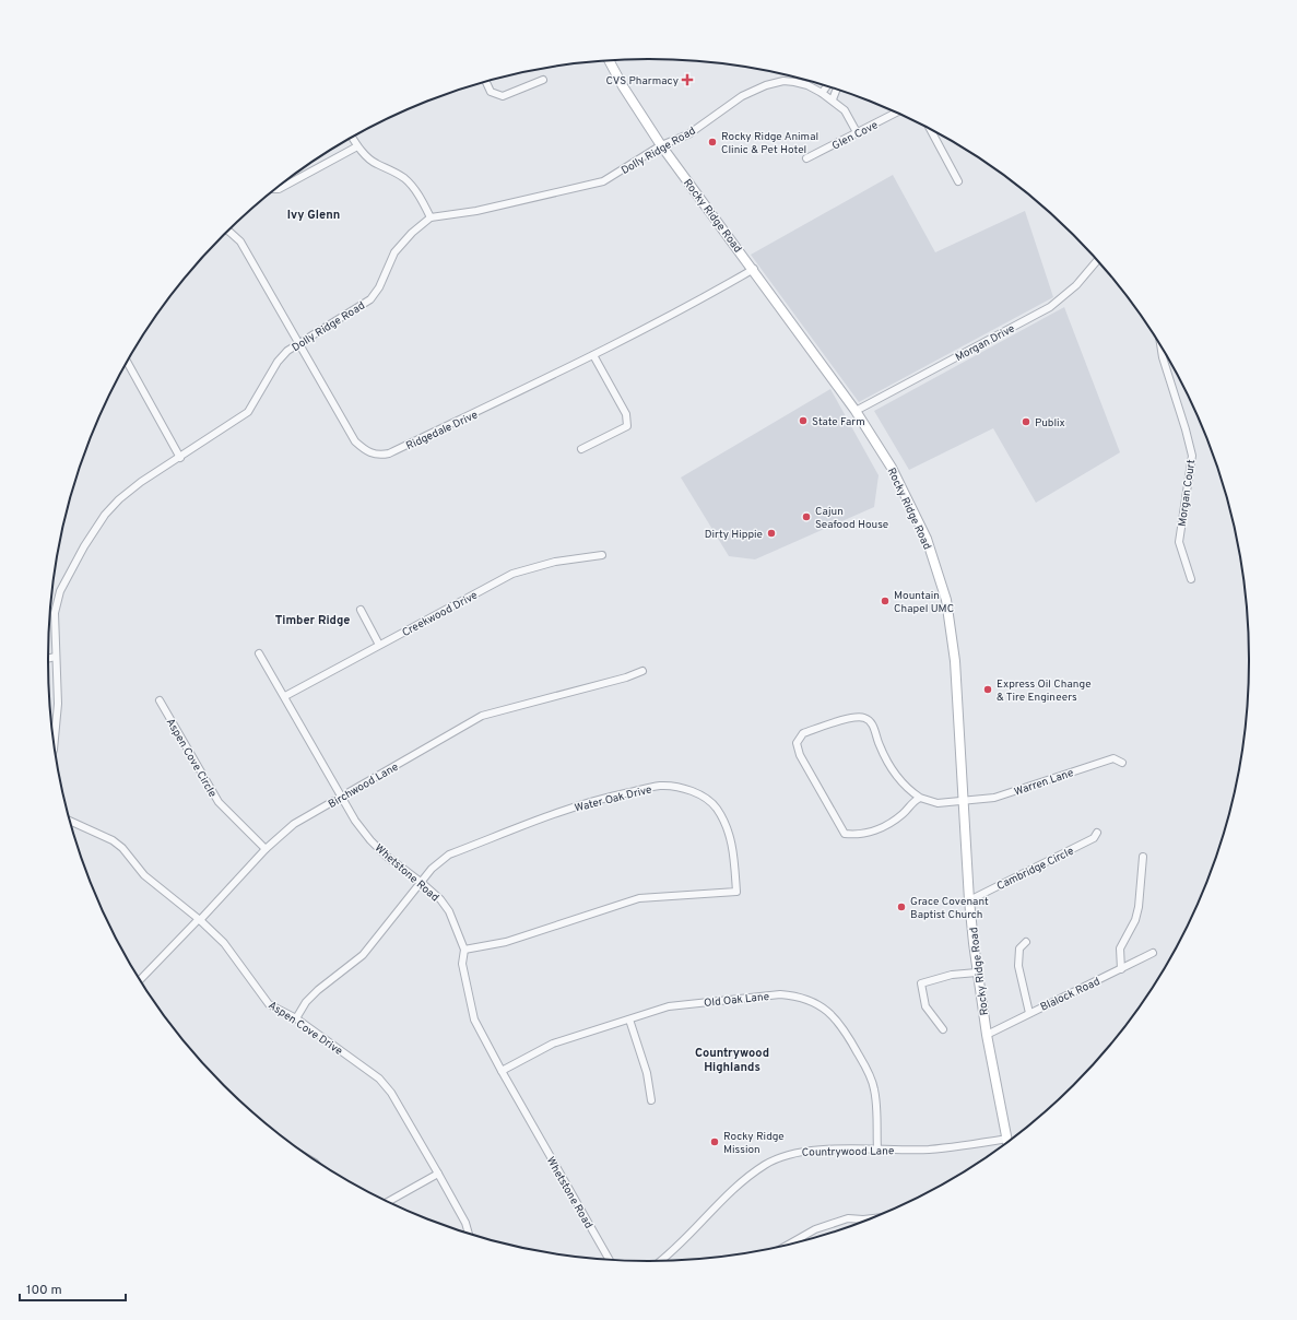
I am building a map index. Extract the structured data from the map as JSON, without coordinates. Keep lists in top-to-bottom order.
{
  "streets": {
    "main road": ["Rocky Ridge Road"],
    "street": [
      "Glen Cove",
      "Dolly Ridge Road",
      "Morgan Drive",
      "Ridgedale Drive",
      "Morgan Court",
      "Creekwood Drive",
      "Aspen Cove Circle",
      "Warren Lane",
      "Birchwood Lane",
      "Water Oak Drive",
      "Cambridge Circle",
      "Whetstone Road",
      "Blalock Road",
      "Old Oak Lane",
      "Aspen Cove Drive",
      "Countrywood Lane"
    ]
  },
  "crossings": [
    ["Glen Cove", "Dolly Ridge Road"],
    ["Dolly Ridge Road", "Rocky Ridge Road"],
    ["Dolly Ridge Road", "Ridgedale Drive"],
    ["Rocky Ridge Road", "Morgan Drive"],
    ["Rocky Ridge Road", "Ridgedale Drive"],
    ["Rocky Ridge Road", "Warren Lane"],
    ["Rocky Ridge Road", "Cambridge Circle"],
    ["Rocky Ridge Road", "Blalock Road"],
    ["Creekwood Drive", "Whetstone Road"],
    ["Aspen Cove Circle", "Birchwood Lane"],
    ["Birchwood Lane", "Whetstone Road"],
    ["Birchwood Lane", "Aspen Cove Drive"],
    ["Water Oak Drive", "Whetstone Road"],
    ["Water Oak Drive", "Aspen Cove Drive"],
    ["Whetstone Road", "Old Oak Lane"],
    ["Old Oak Lane", "Countrywood Lane"]
  ],
  "districts": ["Ivy Glenn", "Timber Ridge", "Countrywood Highlands"],
  "places": {
    "health": ["CVS Pharmacy"],
    "other": [
      "Rocky Ridge Animal Clinic & Pet Hotel",
      "State Farm",
      "Publix",
      "Cajun Seafood House",
      "Dirty Hippie",
      "Mountain Chapel UMC",
      "Express Oil Change & Tire Engineers",
      "Grace Covenant Baptist Church",
      "Rocky Ridge Mission"
    ]
  },
  "scale_bar": "100 m"
}
